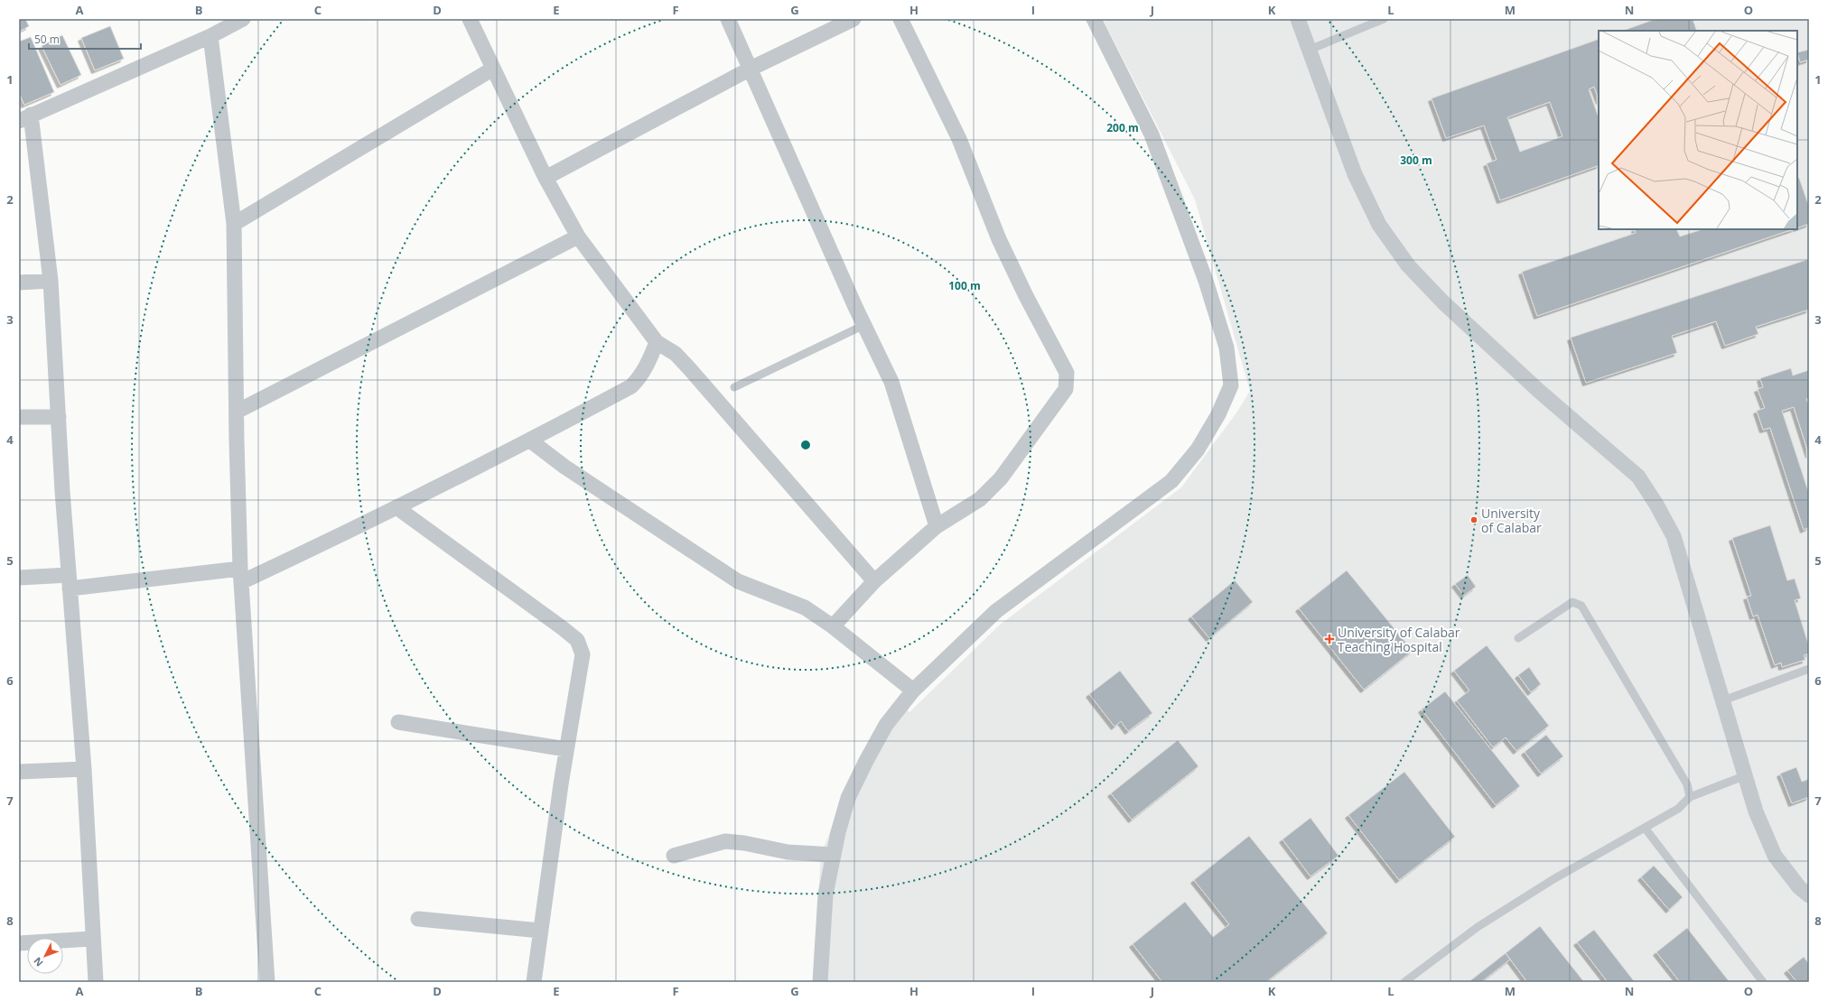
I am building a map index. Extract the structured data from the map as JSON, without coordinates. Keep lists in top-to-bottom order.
{
  "places": {
    "other": ["University of Calabar"],
    "health": ["University of Calabar Teaching Hospital"]
  },
  "scale_bar": "50 m",
  "north": "bottom left",
  "grid": {
    "columns": [
      "A",
      "B",
      "C",
      "D",
      "E",
      "F",
      "G",
      "H",
      "I",
      "J",
      "K",
      "L",
      "M",
      "N",
      "O"
    ],
    "rows": [
      "1",
      "2",
      "3",
      "4",
      "5",
      "6",
      "7",
      "8"
    ]
  },
  "rings": ["200 m", "300 m", "100 m"]
}
